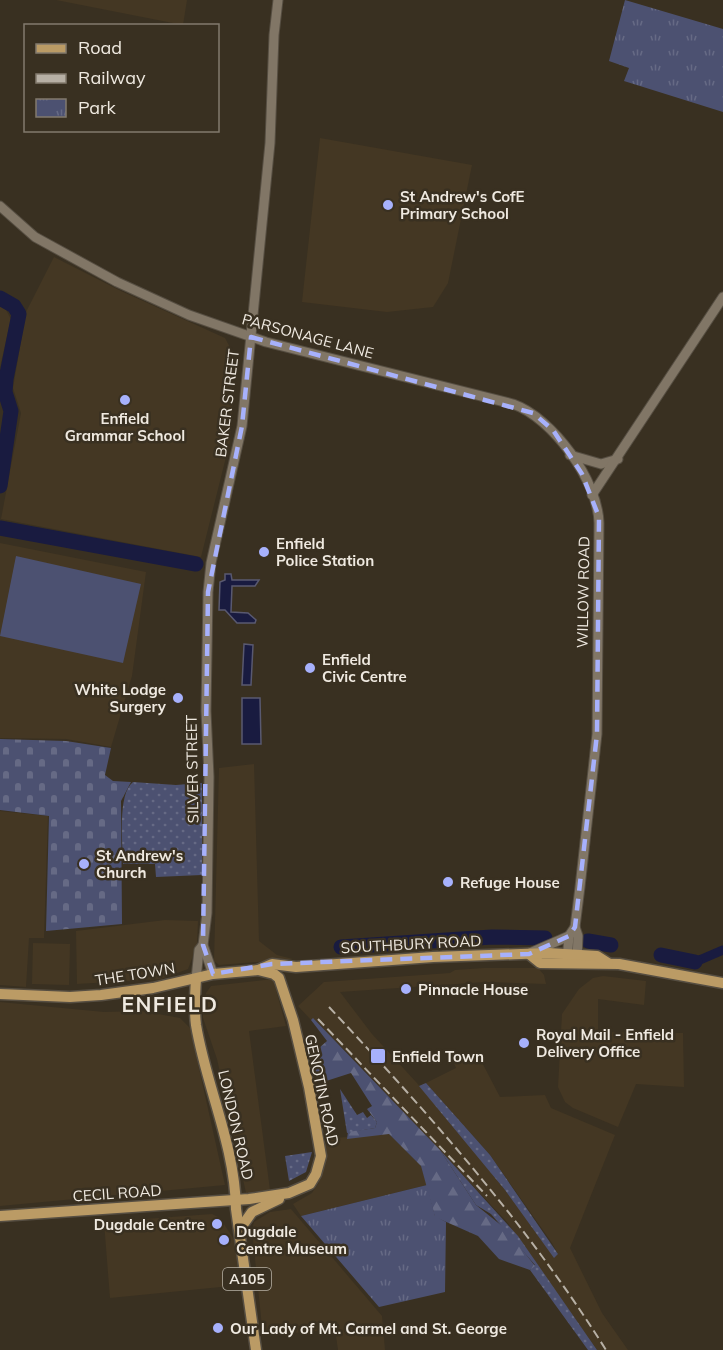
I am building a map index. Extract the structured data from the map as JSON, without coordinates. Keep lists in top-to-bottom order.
{
  "streets": {
    "main road": [
      "SOUTHBURY ROAD",
      "THE TOWN",
      "GENOTIN ROAD",
      "LONDON ROAD",
      "CECIL ROAD",
      "A105"
    ],
    "street": [
      "PARSONAGE LANE",
      "BAKER STREET",
      "WILLOW ROAD",
      "SILVER STREET"
    ]
  },
  "crossings": [
    ["PARSONAGE LANE", "BAKER STREET"],
    ["PARSONAGE LANE", "WILLOW ROAD"],
    ["BAKER STREET", "SILVER STREET"],
    ["WILLOW ROAD", "SOUTHBURY ROAD"],
    ["SILVER STREET", "SOUTHBURY ROAD"],
    ["SILVER STREET", "THE TOWN"],
    ["SILVER STREET", "LONDON ROAD"],
    ["SOUTHBURY ROAD", "THE TOWN"],
    ["SOUTHBURY ROAD", "GENOTIN ROAD"],
    ["SOUTHBURY ROAD", "LONDON ROAD"],
    ["THE TOWN", "LONDON ROAD"],
    ["GENOTIN ROAD", "LONDON ROAD"],
    ["GENOTIN ROAD", "CECIL ROAD"],
    ["LONDON ROAD", "CECIL ROAD"]
  ],
  "districts": ["ENFIELD"],
  "places": {
    "other": [
      "St Andrew's CofE Primary School",
      "Enfield Grammar School",
      "Enfield Police Station",
      "Enfield Civic Centre",
      "White Lodge Surgery",
      "St Andrew's Church",
      "Refuge House",
      "Pinnacle House",
      "Royal Mail - Enfield Delivery Office",
      "Dugdale Centre",
      "Dugdale Centre Museum",
      "Our Lady of Mt. Carmel and St. George"
    ],
    "transit": ["Enfield Town"]
  },
  "legend": ["Road", "Railway", "Park"]
}
